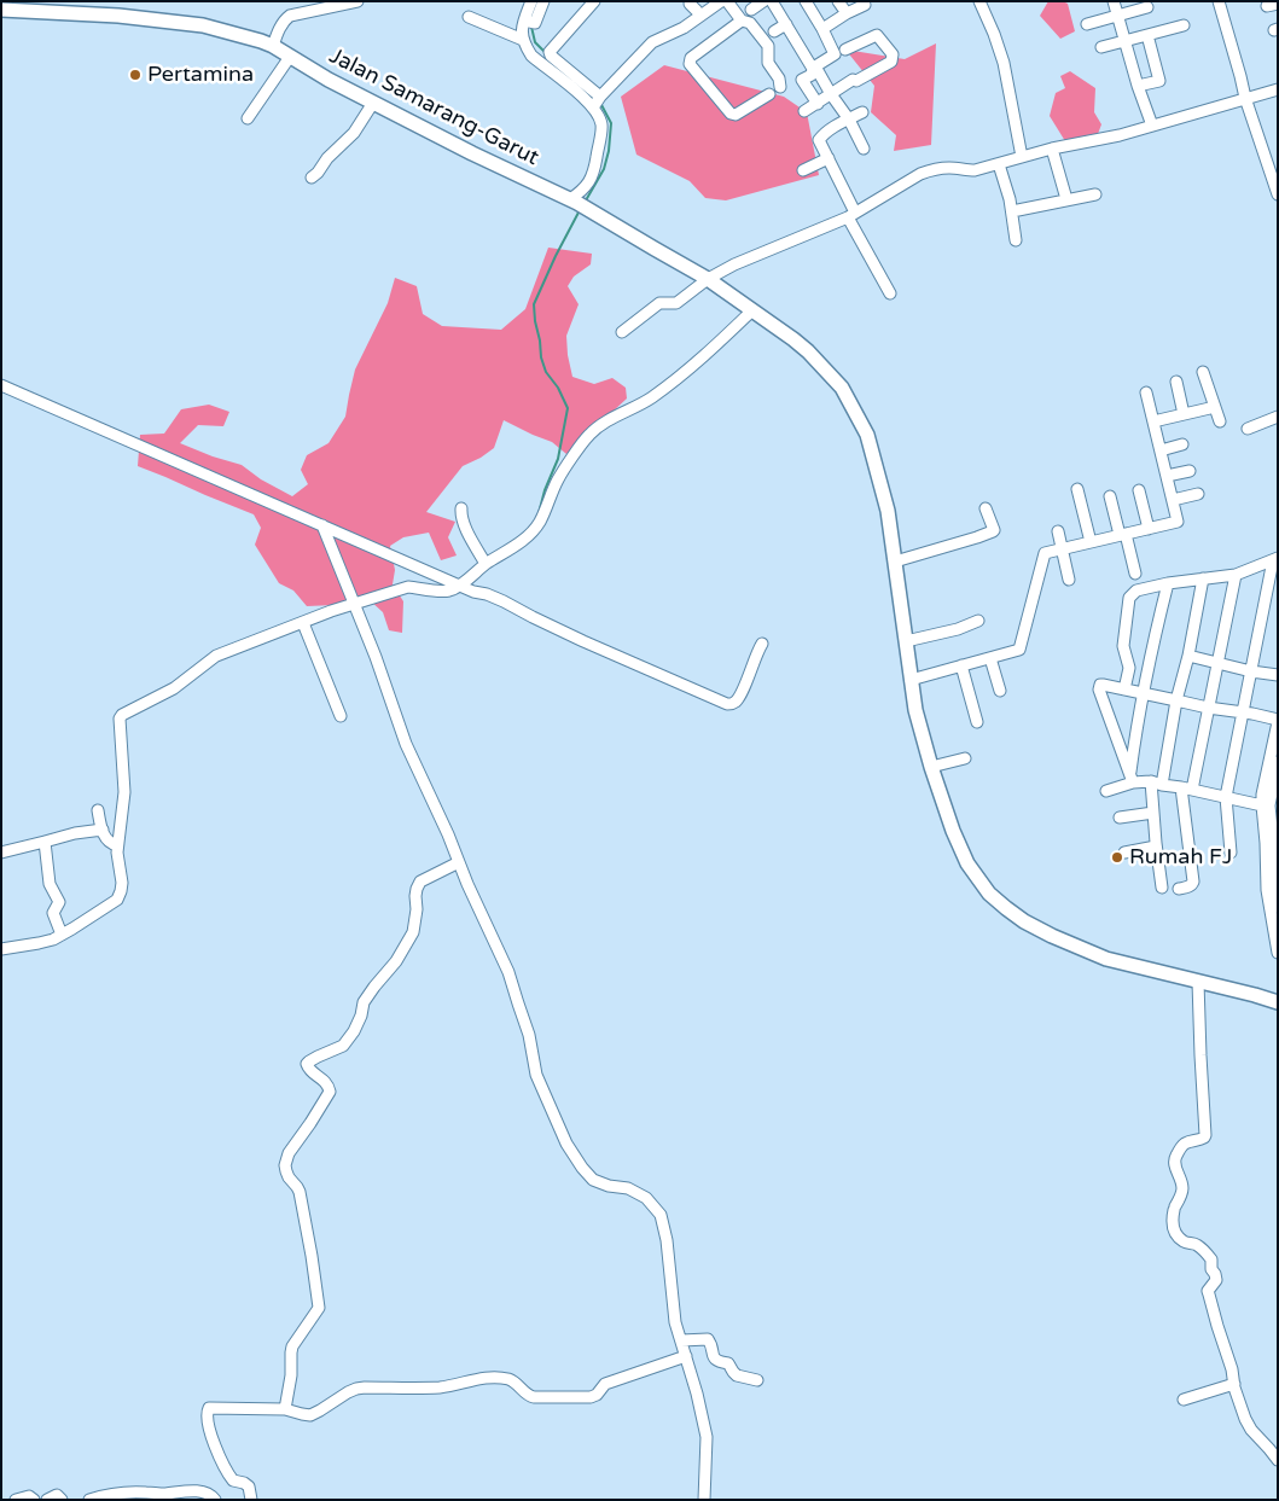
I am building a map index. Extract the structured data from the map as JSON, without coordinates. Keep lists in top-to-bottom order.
{
  "streets": {
    "main road": ["Jalan Samarang-Garut"]
  },
  "places": ["Pertamina", "Rumah FJ"]
}
